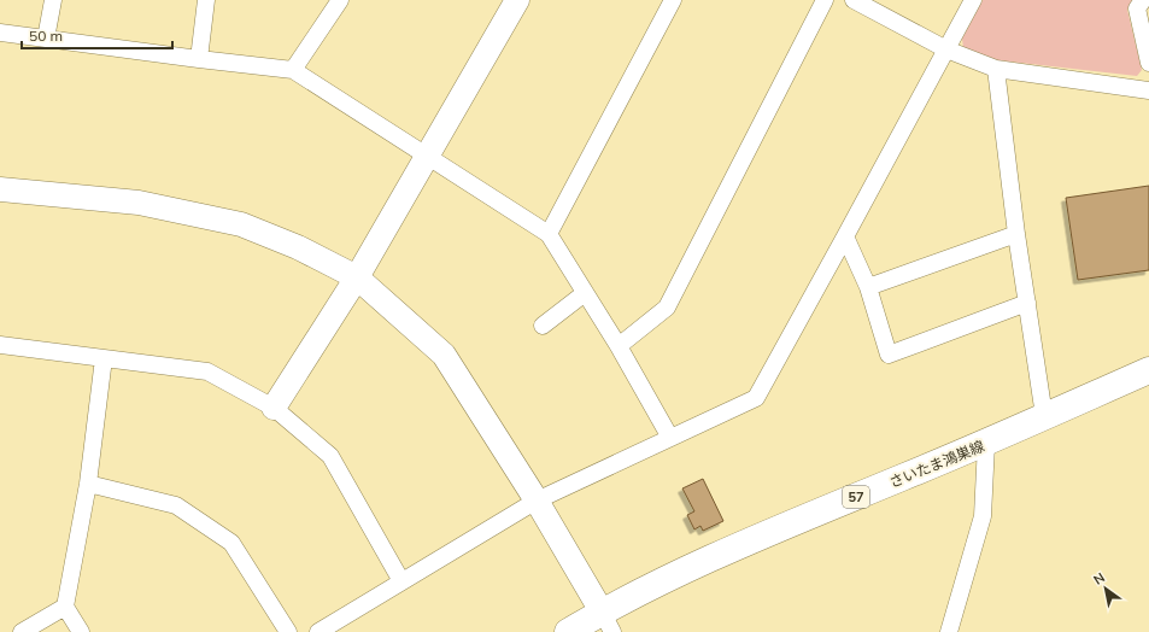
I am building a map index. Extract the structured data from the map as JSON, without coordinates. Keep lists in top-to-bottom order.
{
  "streets": {
    "main road": ["さいたま鴻巣線", "57"]
  },
  "scale_bar": "50 m",
  "north": "top left"
}
